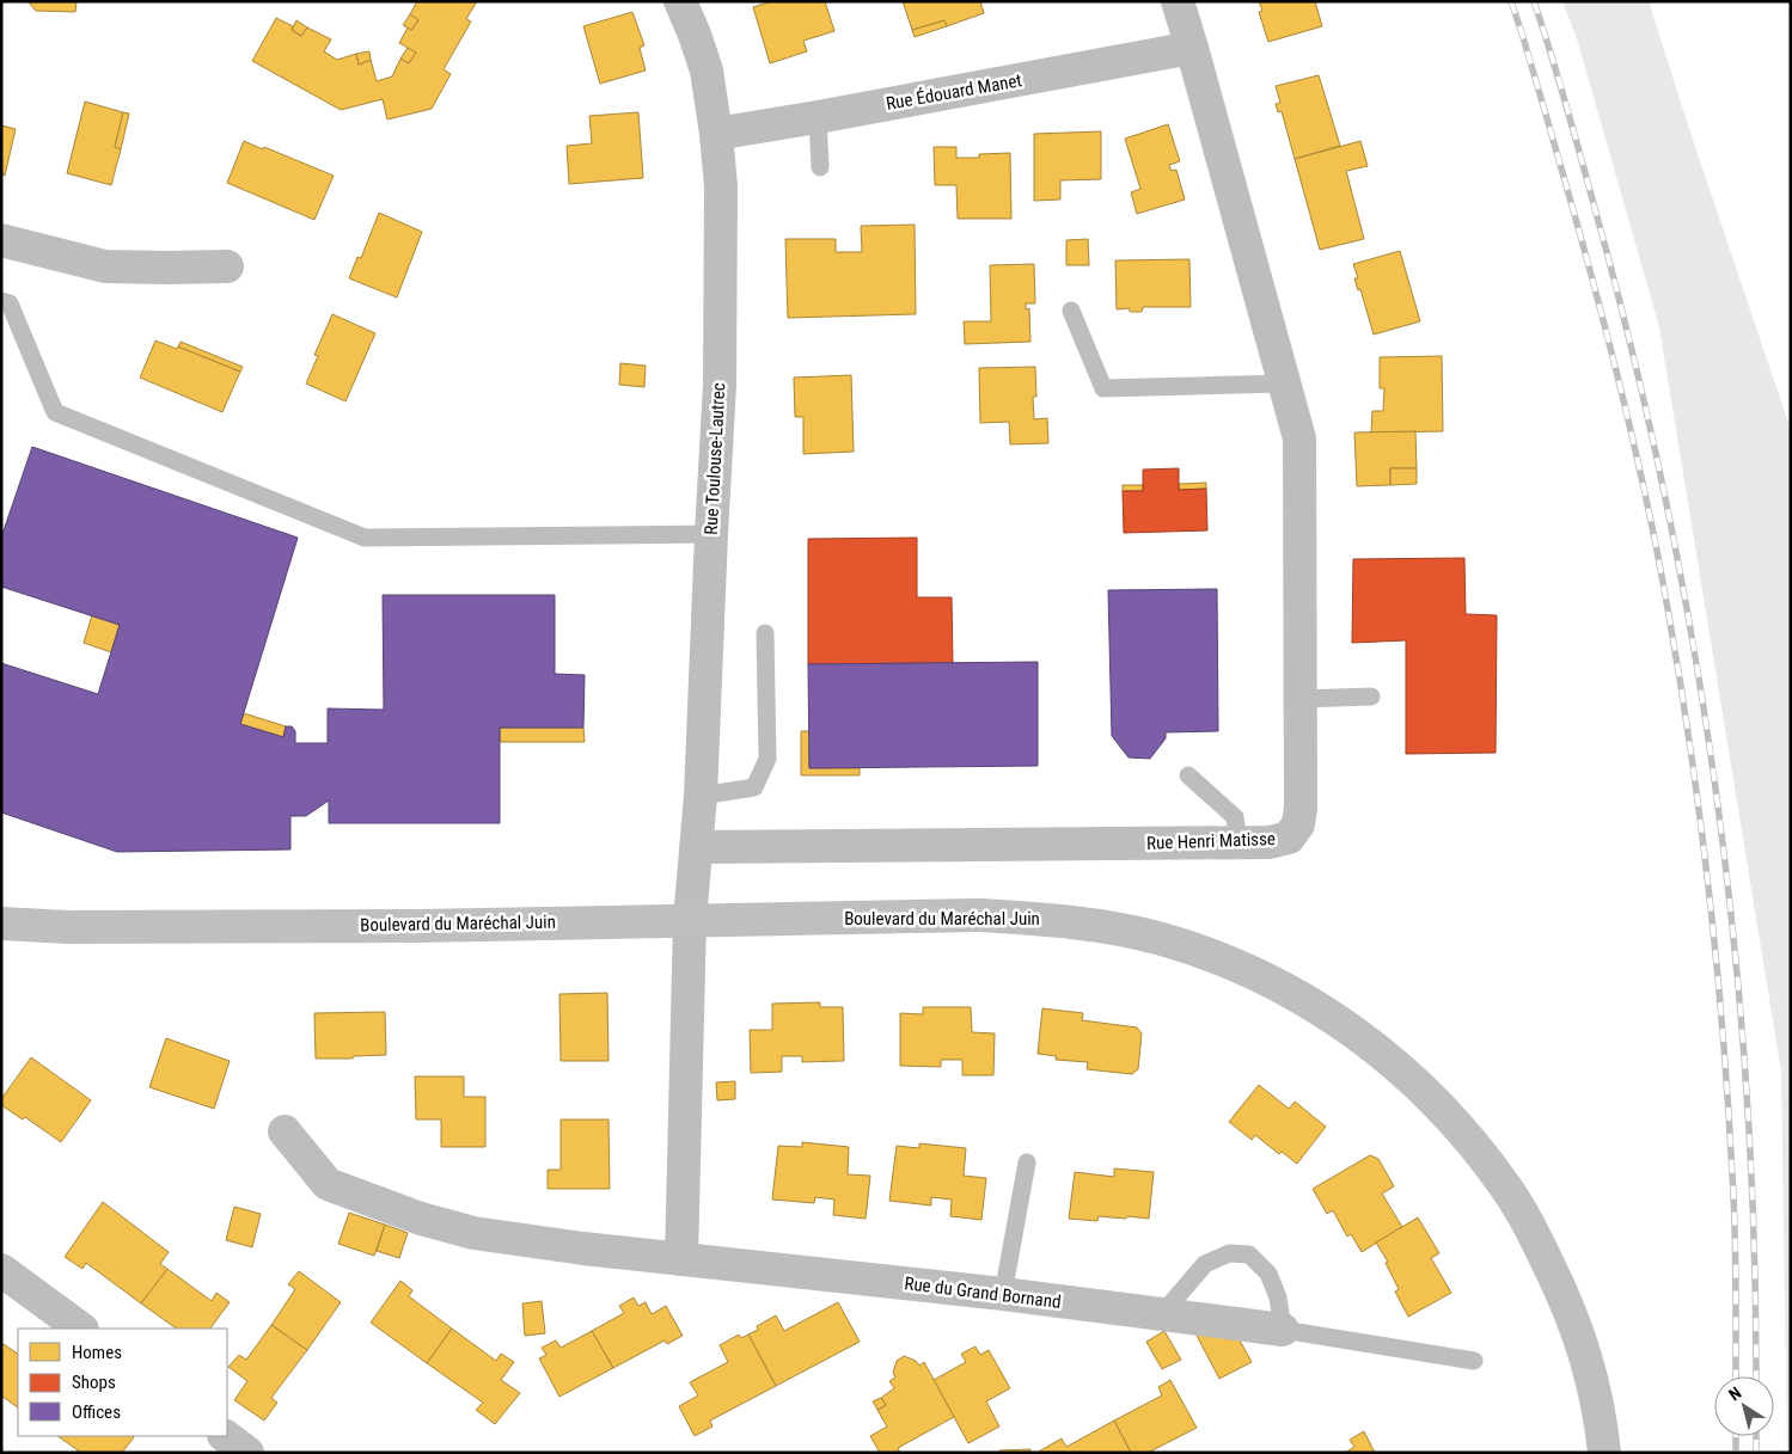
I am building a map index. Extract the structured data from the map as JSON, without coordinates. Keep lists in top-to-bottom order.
{
  "streets": {
    "street": [
      "Rue Édouard Manet",
      "Rue Toulouse-Lautrec",
      "Rue Henri Matisse",
      "Boulevard du Maréchal Juin",
      "Rue du Grand Bornand"
    ]
  },
  "crossings": [
    ["Rue Édouard Manet", "Rue Toulouse-Lautrec"],
    ["Rue Toulouse-Lautrec", "Rue Henri Matisse"],
    ["Rue Toulouse-Lautrec", "Boulevard du Maréchal Juin"]
  ],
  "legend": ["Homes", "Shops", "Offices"],
  "north": "top left"
}
